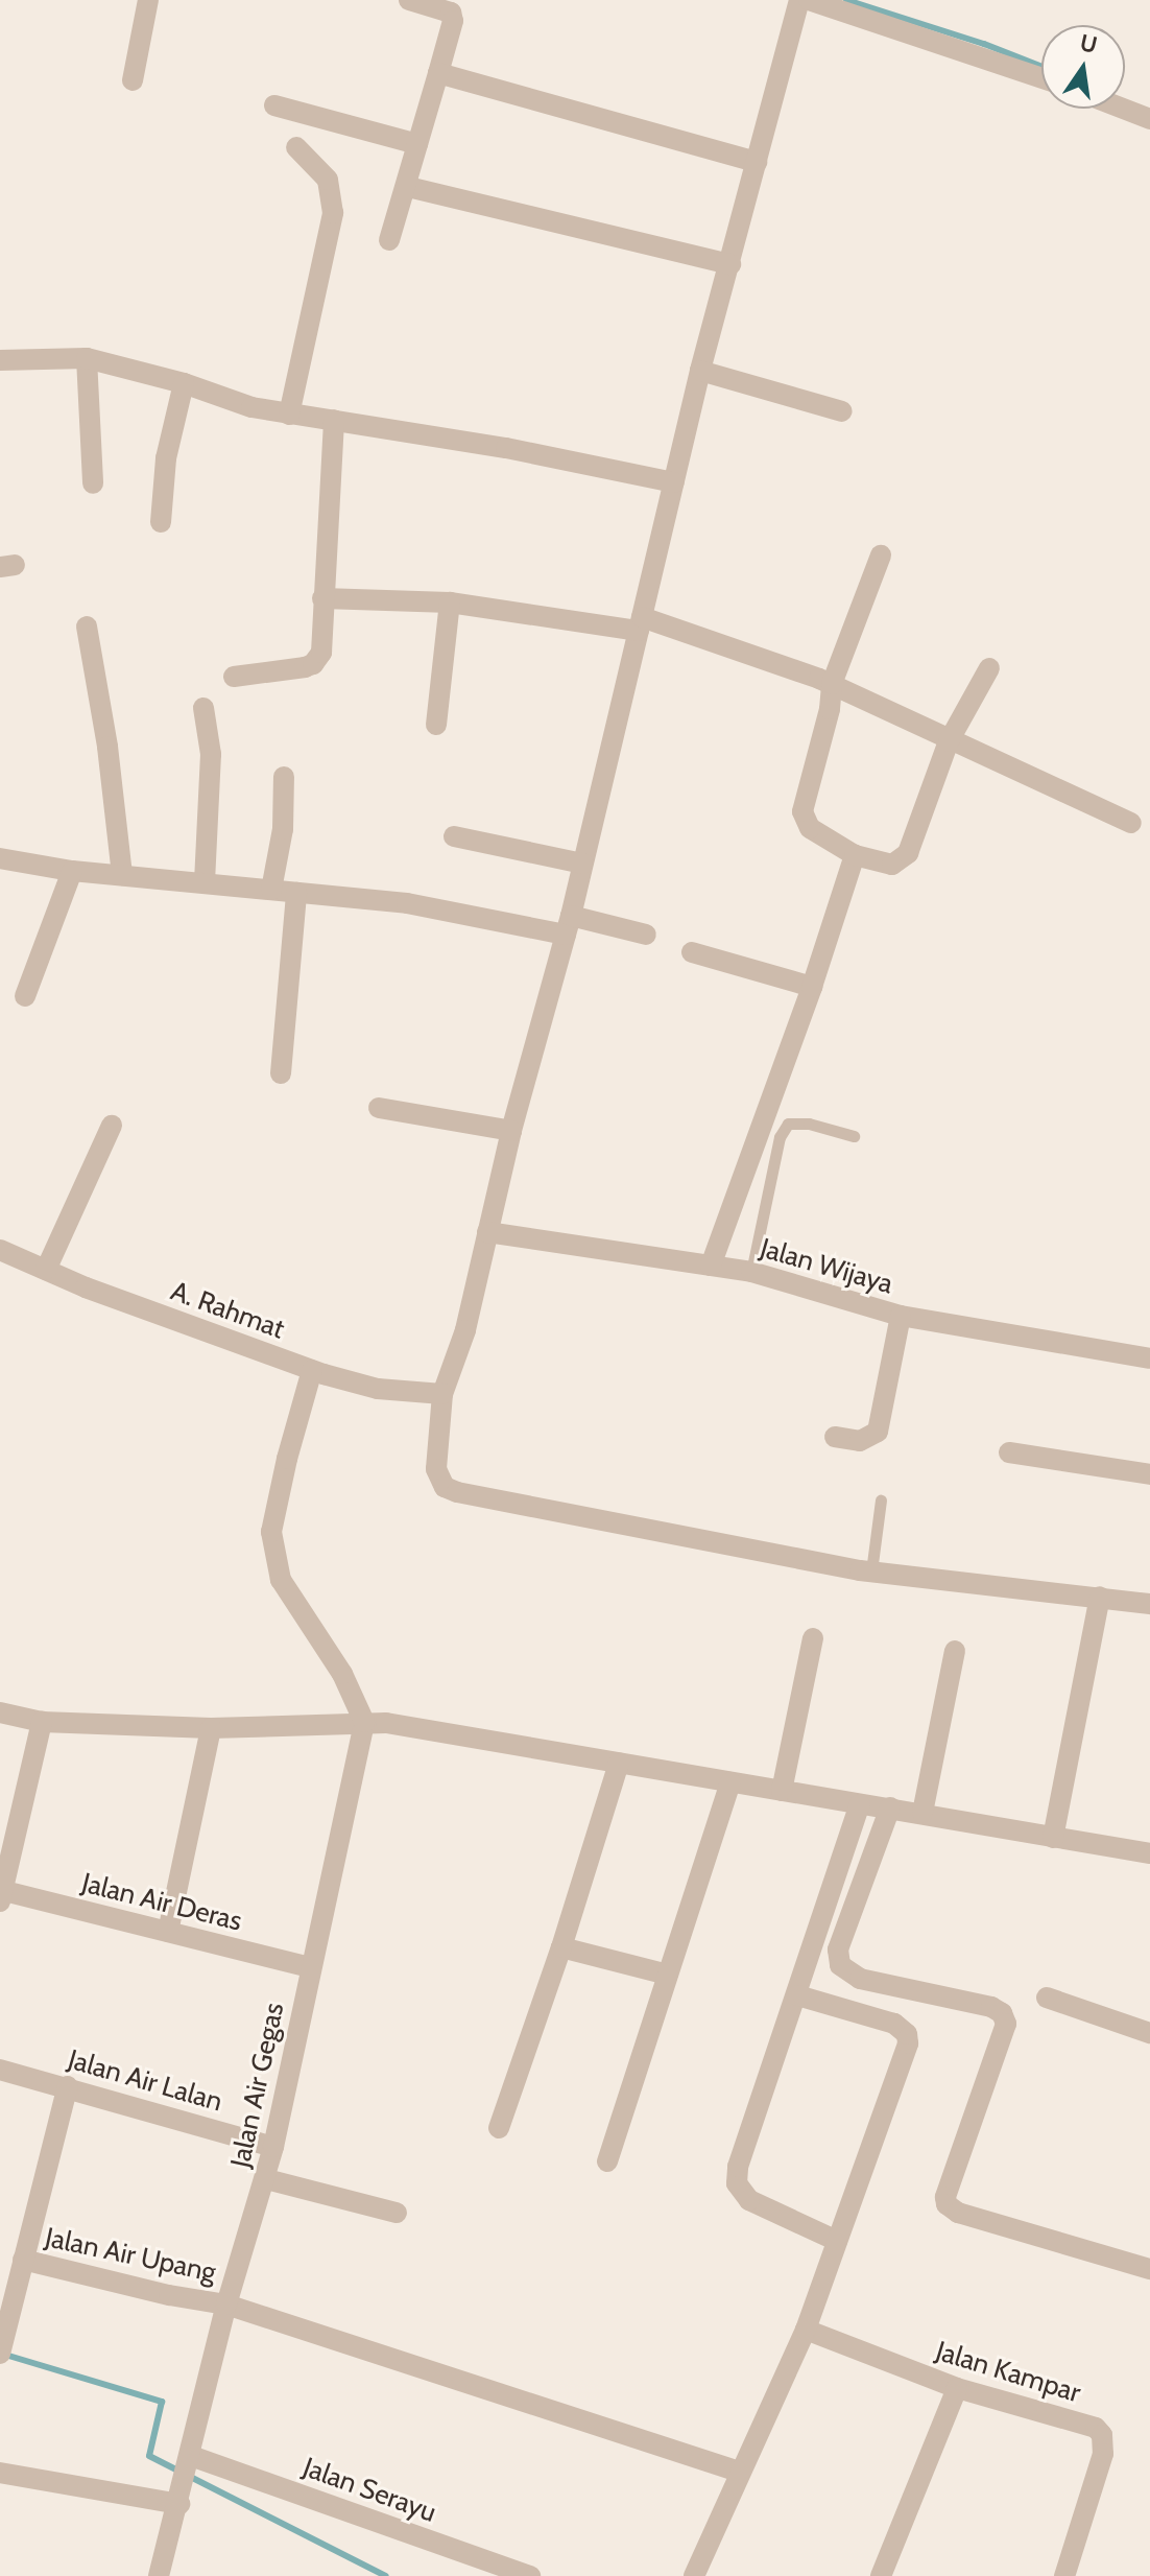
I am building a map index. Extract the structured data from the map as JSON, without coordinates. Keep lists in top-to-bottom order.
{
  "streets": {
    "street": [
      "Jalan Wijaya",
      "A. Rahmat",
      "Jalan Air Deras",
      "Jalan Air Lalan",
      "Jalan Air Gegas",
      "Jalan Air Upang",
      "Jalan Kampar",
      "Jalan Serayu"
    ]
  },
  "crossings": [
    ["Jalan Air Deras", "Jalan Air Gegas"],
    ["Jalan Air Lalan", "Jalan Air Gegas"],
    ["Jalan Air Gegas", "Jalan Air Upang"],
    ["Jalan Air Gegas", "Jalan Serayu"]
  ],
  "north": "top"
}
